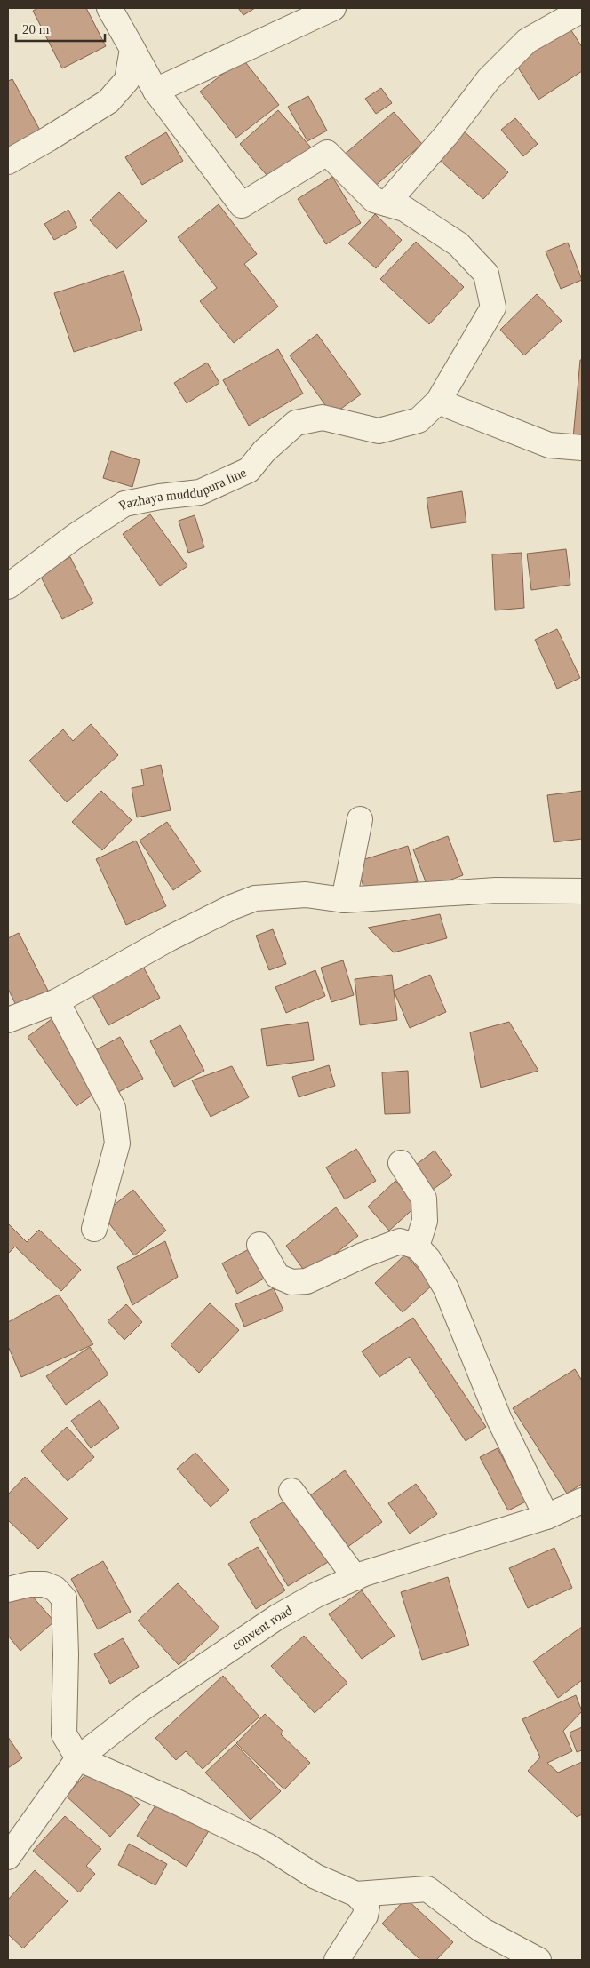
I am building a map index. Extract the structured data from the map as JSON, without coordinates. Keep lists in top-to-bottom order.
{
  "streets": {
    "street": ["Pazhaya muddupura line", "convent road"]
  },
  "scale_bar": "20 m"
}
